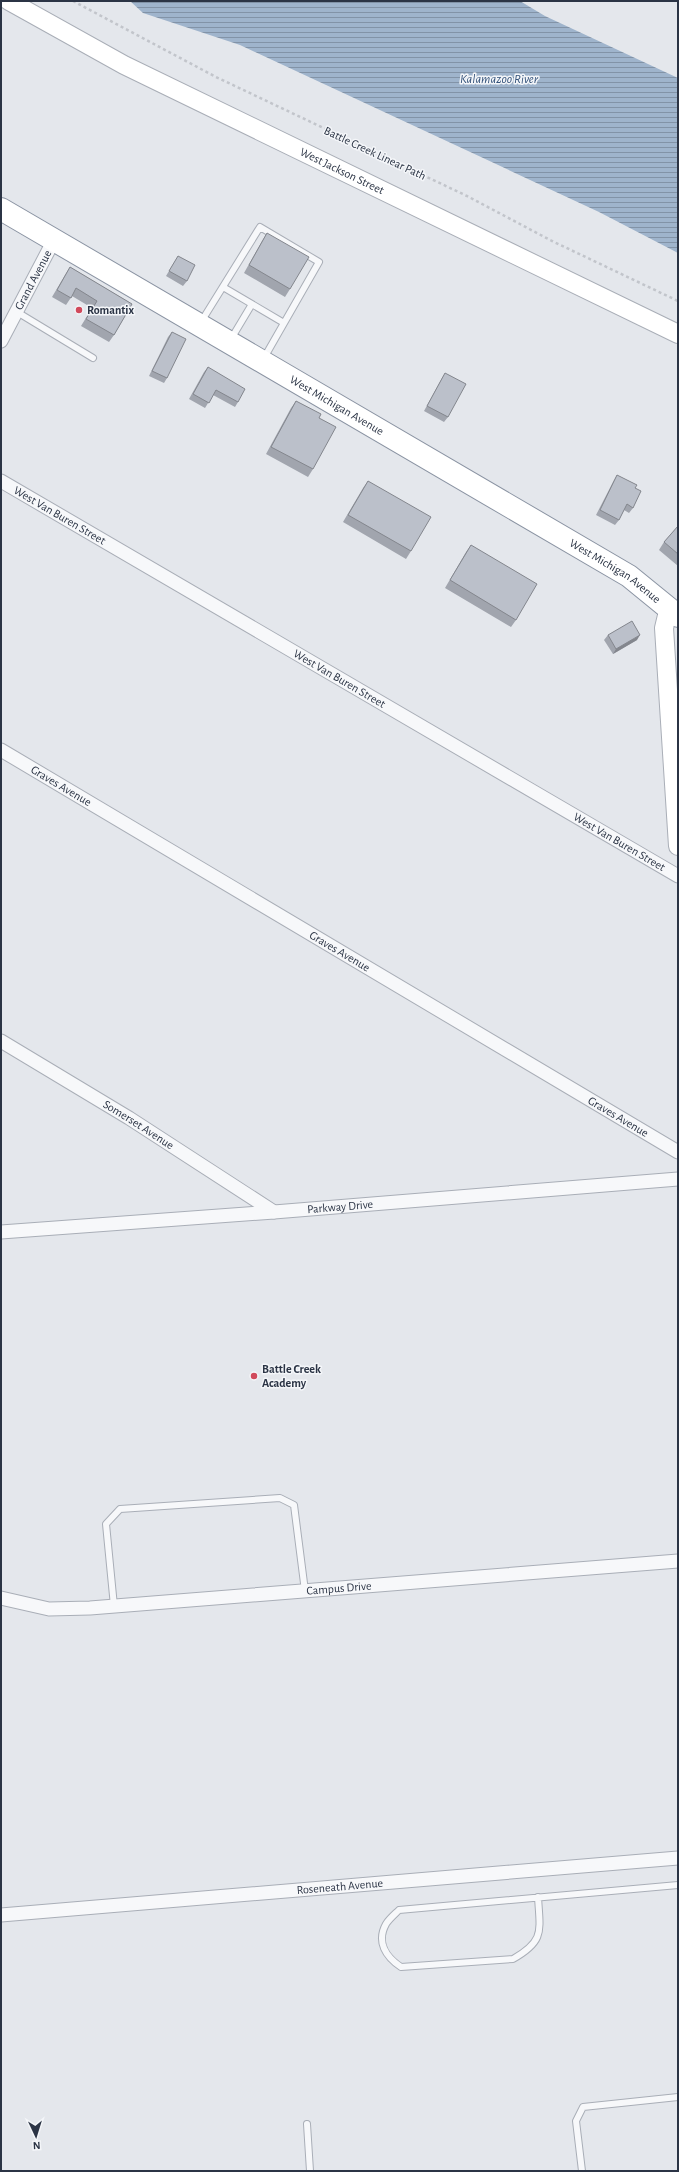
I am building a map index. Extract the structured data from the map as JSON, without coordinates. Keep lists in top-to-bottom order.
{
  "streets": {
    "highway": ["West Michigan Avenue"],
    "street": [
      "West Jackson Street",
      "Grand Avenue",
      "West Van Buren Street",
      "Graves Avenue",
      "Somerset Avenue",
      "Parkway Drive",
      "Campus Drive",
      "Roseneath Avenue"
    ],
    "path": ["Battle Creek Linear Path"]
  },
  "crossings": [
    ["Grand Avenue", "West Michigan Avenue"],
    ["Somerset Avenue", "Parkway Drive"]
  ],
  "water": ["Kalamazoo River"],
  "places": ["Romantix", "Battle Creek Academy"],
  "north": "bottom"
}
